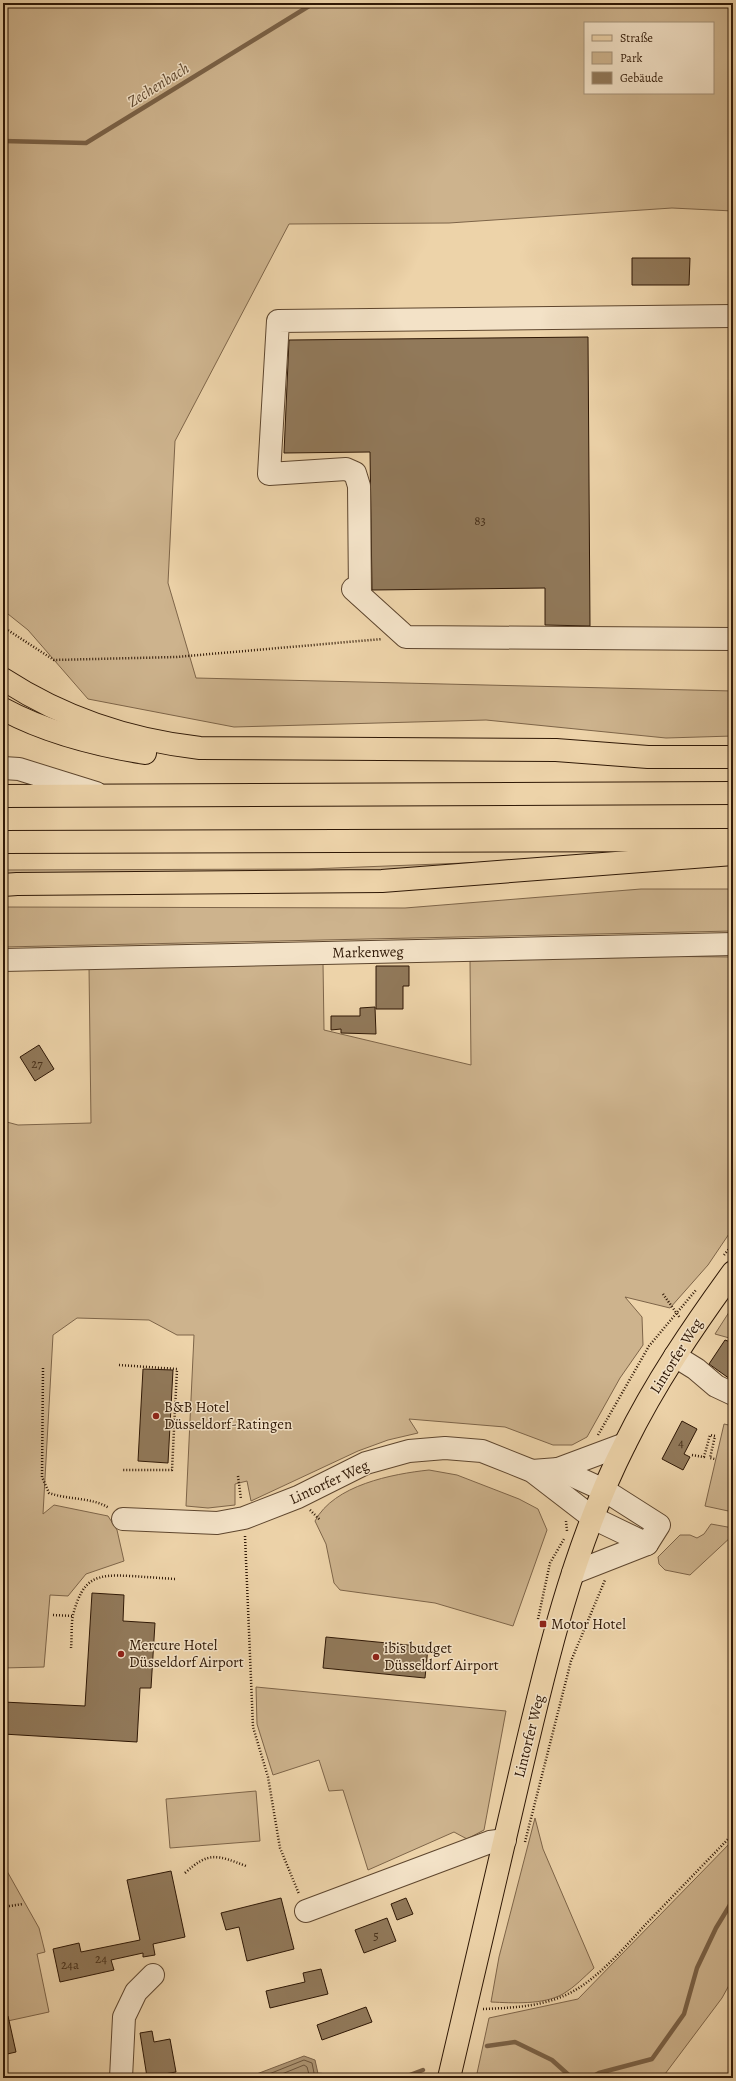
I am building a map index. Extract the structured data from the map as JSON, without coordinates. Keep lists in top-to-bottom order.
{
  "streets": {
    "main road": ["Lintorfer Weg"],
    "street": ["Markenweg"]
  },
  "water": ["Zechenbach"],
  "places": {
    "other": ["B&B Hotel Düsseldorf-Ratingen", "Mercure Hotel Düsseldorf Airport", "ibis budget Düsseldorf Airport"],
    "transit": ["Motor Hotel"]
  },
  "house_numbers": [
    "83",
    "27",
    "4",
    "5",
    "24",
    "24a"
  ],
  "legend": ["Straße", "Park", "Gebäude"]
}
